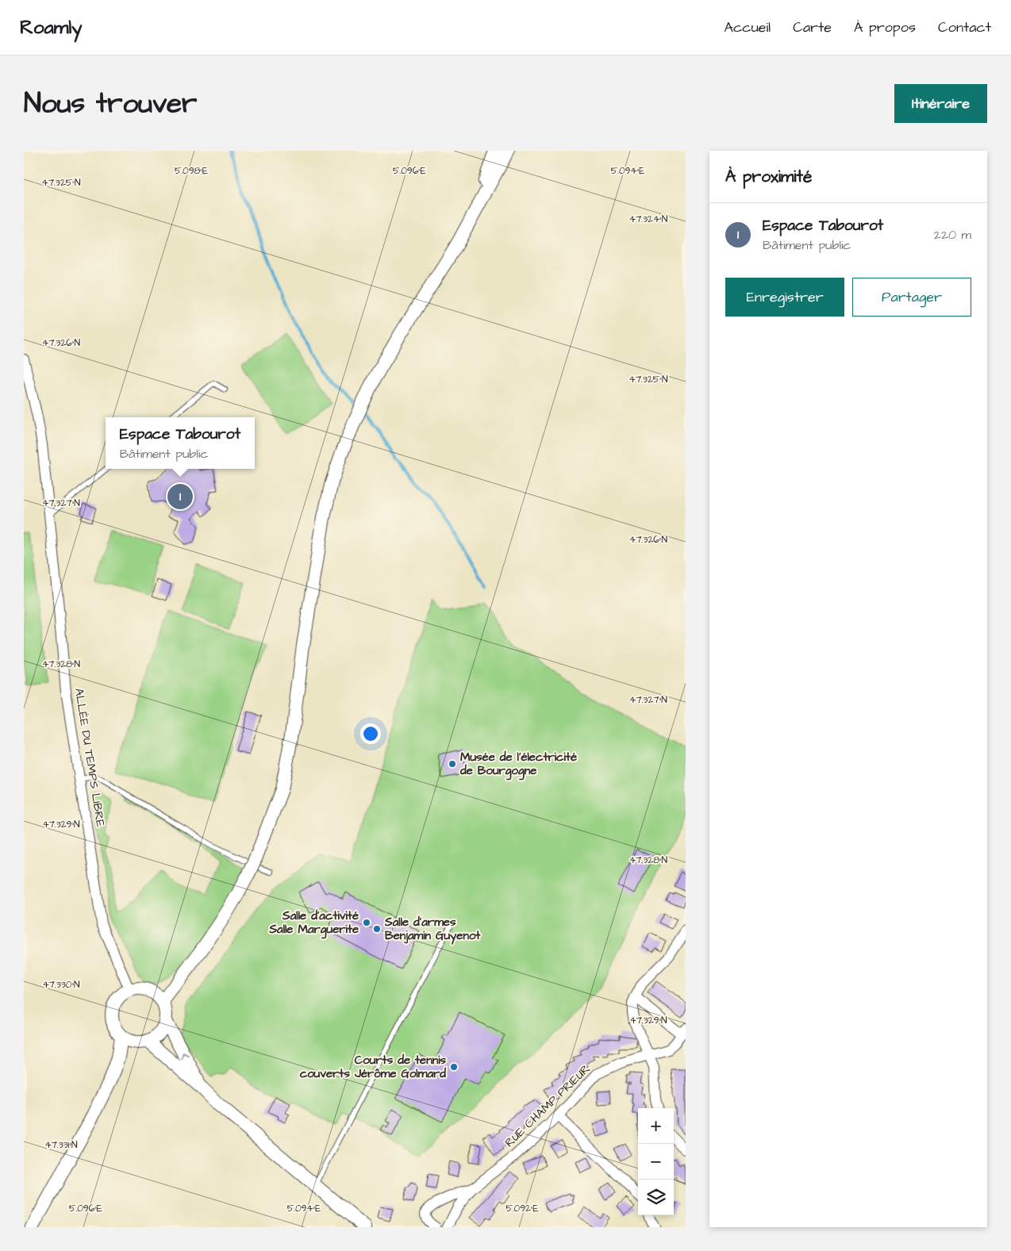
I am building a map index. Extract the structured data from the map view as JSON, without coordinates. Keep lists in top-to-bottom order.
{
  "streets": {
    "street": ["ALLÉE DU TEMPS LIBRE", "RUE CHAMP PRIEUR"]
  },
  "places": [
    "Musée de l'électricité de Bourgogne",
    "Salle d'activité Salle Marguerite",
    "Salle d'armes Benjamin Guyenot",
    "Courts de tennis couverts Jérôme Golmard"
  ],
  "page": {
    "header": "Roamly",
    "nav": [
      "Accueil",
      "Carte",
      "À propos",
      "Contact"
    ],
    "title": "Nous trouver",
    "buttons": [
      "Itinéraire",
      ["Enregistrer", "Partager"]
    ],
    "heading": "À proximité",
    "list": [
      {
        "mark": "1",
        "name": "Espace Tabourot",
        "note": "Bâtiment public",
        "value": "220 m"
      }
    ],
    "popup": ["Espace Tabourot", "Bâtiment public"],
    "pins": "1",
    "map_buttons": ["+", "−"]
  },
  "coordinates": [
    "5.098°E",
    "5.096°E",
    "5.094°E",
    "47.325°N",
    "47.324°N",
    "47.326°N",
    "47.327°N",
    "47.328°N",
    "47.329°N",
    "47.330°N",
    "47.331°N",
    "5.092°E"
  ]
}
